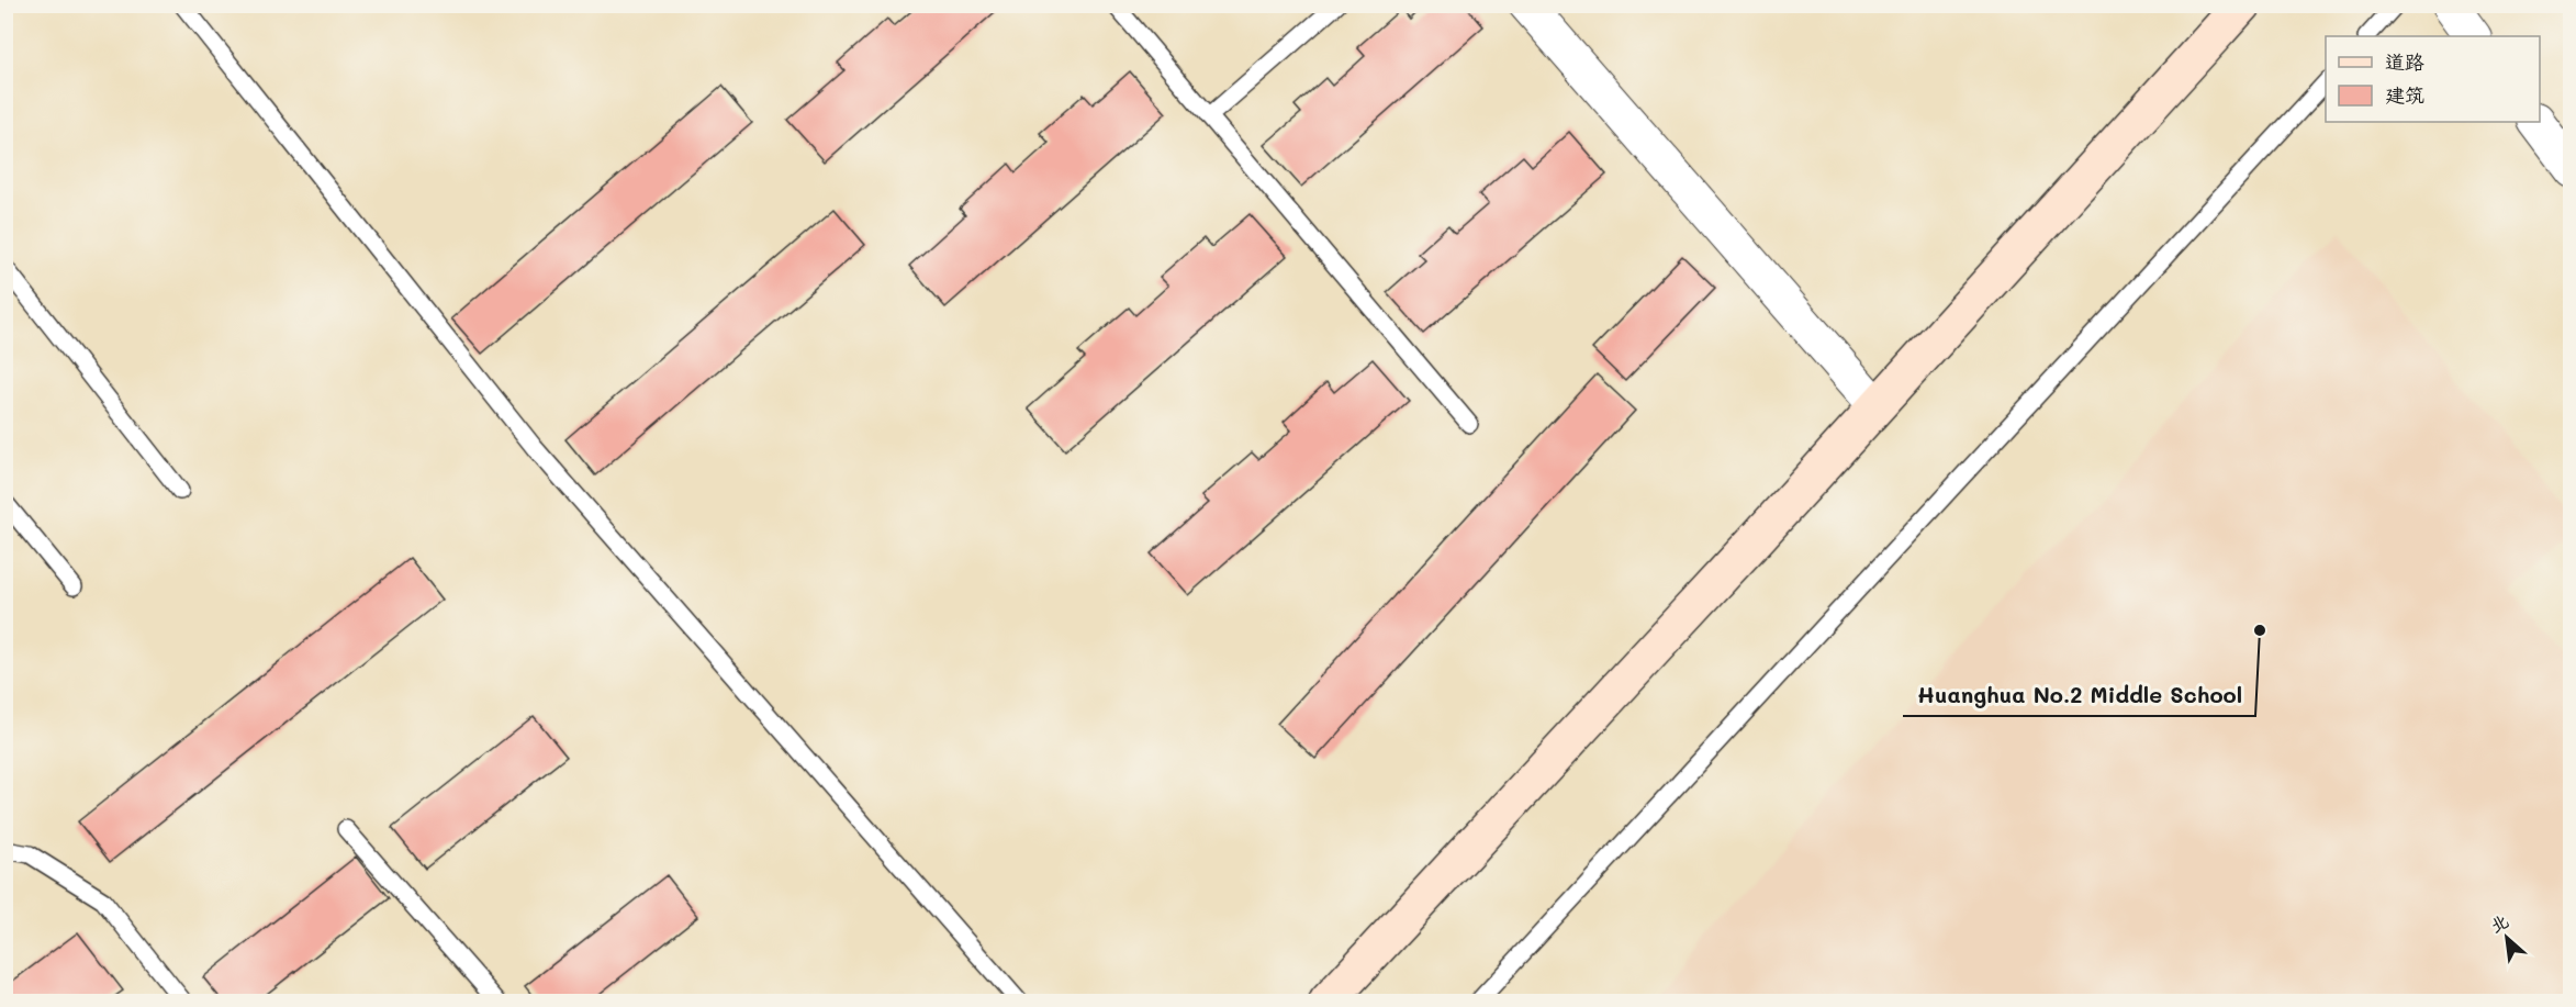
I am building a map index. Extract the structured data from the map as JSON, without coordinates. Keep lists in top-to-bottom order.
{
  "places": ["Huanghua No.2 Middle School"],
  "legend": ["道路", "建筑"],
  "north": "top left"
}
